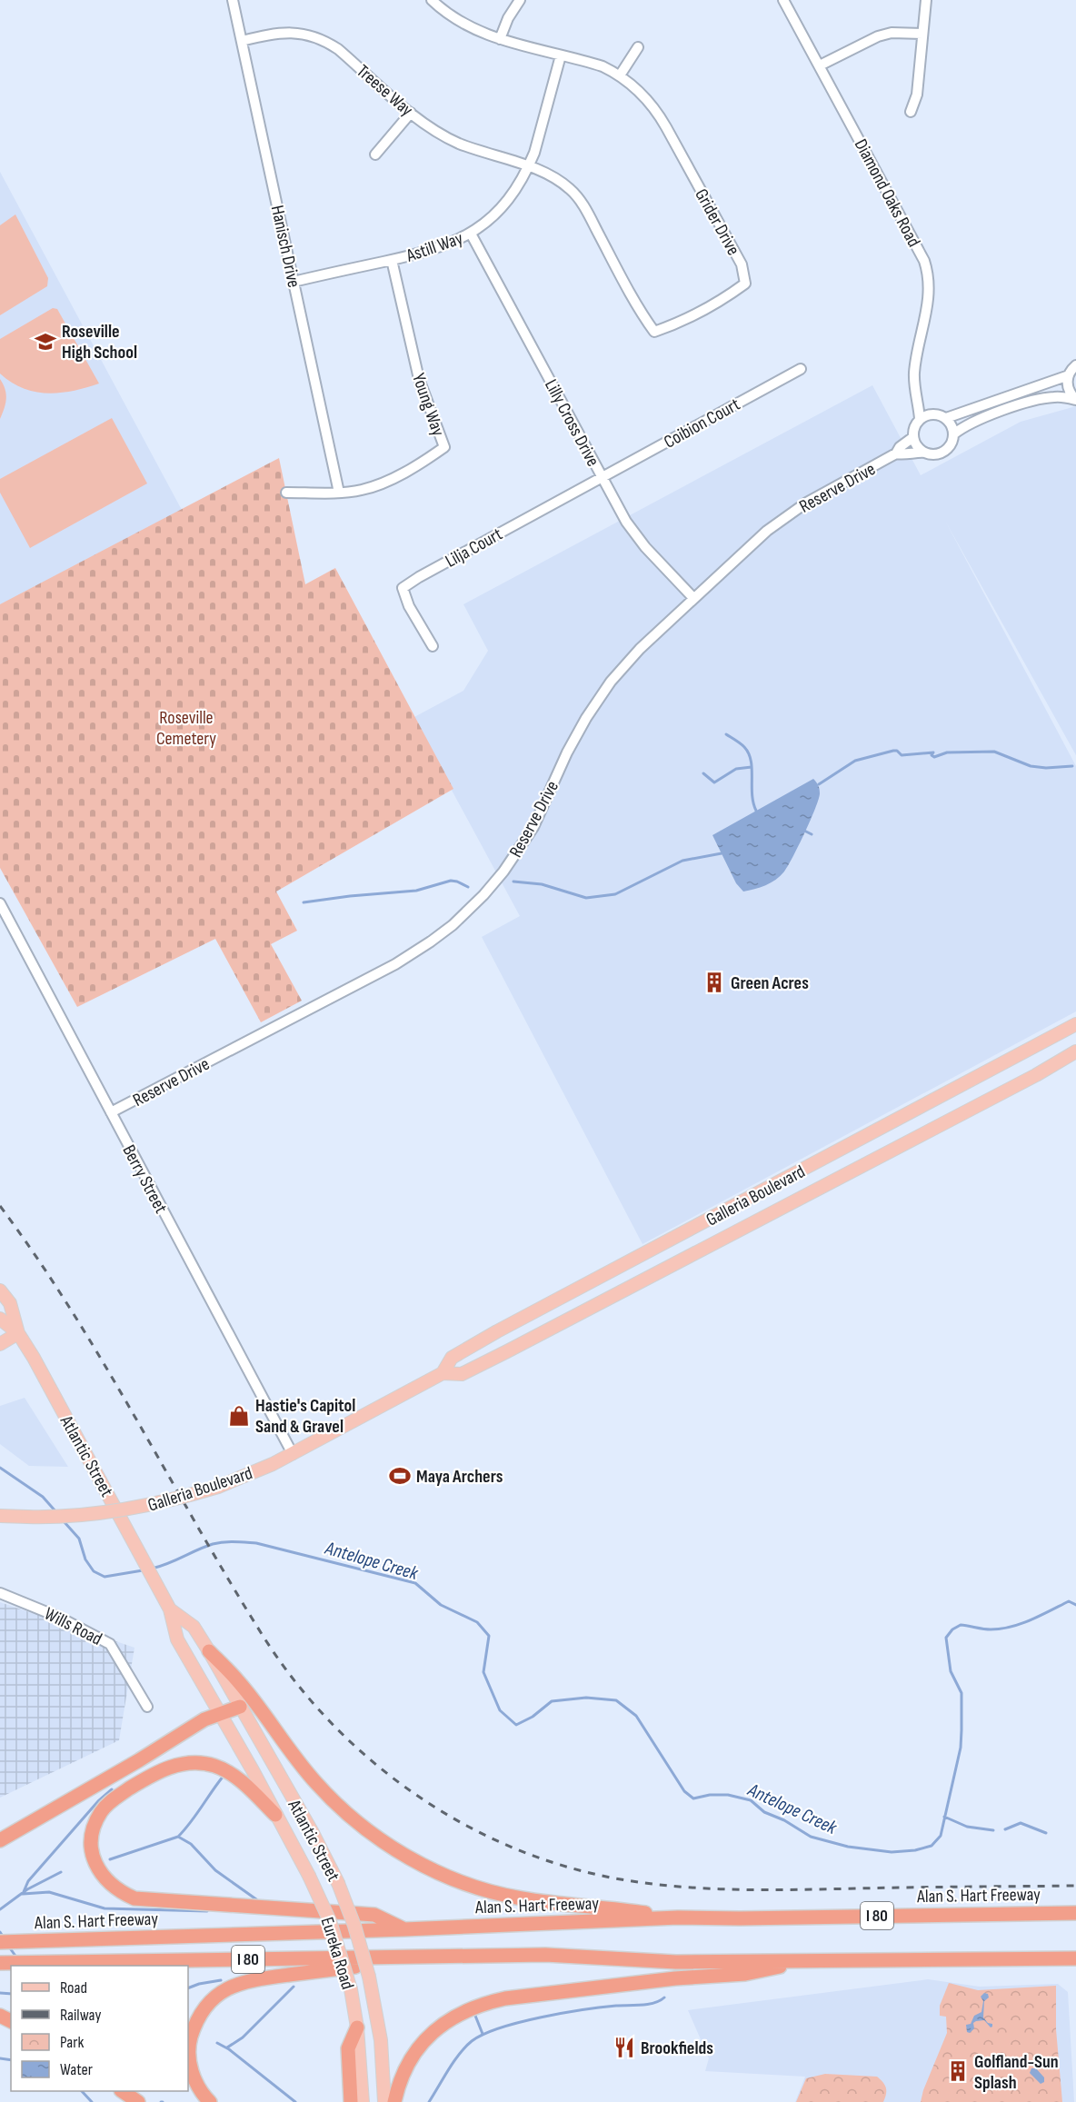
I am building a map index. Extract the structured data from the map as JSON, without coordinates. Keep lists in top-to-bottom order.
{
  "streets": {
    "highway": ["Alan S. Hart Freeway", "I 80"],
    "main road": ["Galleria Boulevard", "Atlantic Street", "Eureka Road"],
    "street": [
      "Treese Way",
      "Diamond Oaks Road",
      "Grider Drive",
      "Hanisch Drive",
      "Astill Way",
      "Young Way",
      "Lilly Cross Drive",
      "Coibion Court",
      "Reserve Drive",
      "Lilja Court",
      "Berry Street",
      "Wills Road"
    ]
  },
  "crossings": [
    ["Treese Way", "Grider Drive"],
    ["Treese Way", "Hanisch Drive"],
    ["Treese Way", "Astill Way"],
    ["Diamond Oaks Road", "Reserve Drive"],
    ["Grider Drive", "Astill Way"],
    ["Hanisch Drive", "Astill Way"],
    ["Hanisch Drive", "Young Way"],
    ["Astill Way", "Young Way"],
    ["Astill Way", "Lilly Cross Drive"],
    ["Lilly Cross Drive", "Coibion Court"],
    ["Lilly Cross Drive", "Reserve Drive"],
    ["Lilly Cross Drive", "Lilja Court"],
    ["Coibion Court", "Lilja Court"],
    ["Reserve Drive", "Berry Street"],
    ["Berry Street", "Galleria Boulevard"],
    ["Atlantic Street", "Eureka Road"]
  ],
  "water": ["Antelope Creek"],
  "parks": ["Roseville Cemetery"],
  "places": {
    "school or university": ["Roseville High School"],
    "building": ["Green Acres", "Golfland-Sun Splash"],
    "shop": ["Hastie's Capitol Sand & Gravel"],
    "sports": ["Maya Archers"],
    "restaurant": ["Brookfields"]
  },
  "legend": [
    "Road",
    "Railway",
    "Park",
    "Water"
  ]
}
